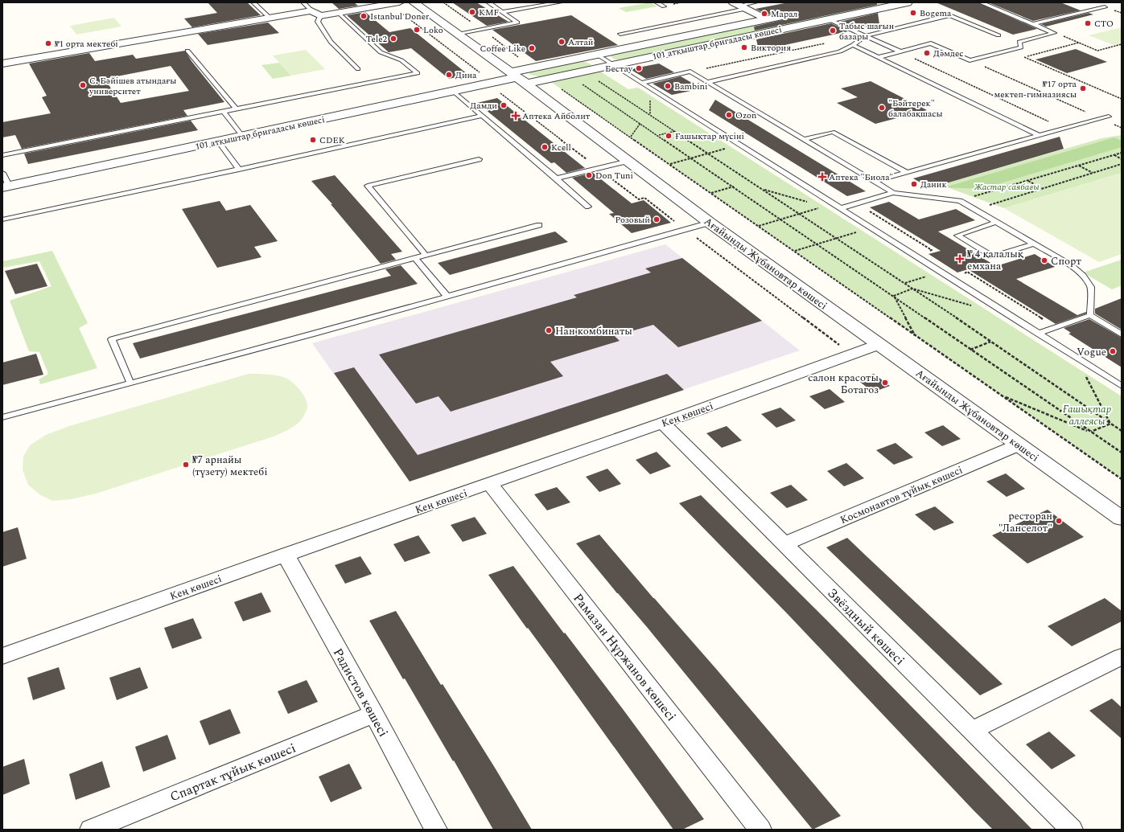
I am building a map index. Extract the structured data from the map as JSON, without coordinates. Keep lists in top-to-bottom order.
{
  "streets": {
    "street": [
      "101 атқыштар бригадасы көшесі",
      "Ағайынды Жұбановтар көшесі",
      "Кең көшесі",
      "Космонавтов тұйық көшесі",
      "Звёздный көшесі",
      "Рамазан Нұржанов көшесі",
      "Радистов көшесі",
      "Спартак тұйық көшесі"
    ]
  },
  "crossings": [
    ["101 атқыштар бригадасы көшесі", "Ағайынды Жұбановтар көшесі"],
    ["Ағайынды Жұбановтар көшесі", "Кең көшесі"],
    ["Ағайынды Жұбановтар көшесі", "Космонавтов тұйық көшесі"],
    ["Кең көшесі", "Звёздный көшесі"],
    ["Кең көшесі", "Рамазан Нұржанов көшесі"],
    ["Кең көшесі", "Радистов көшесі"],
    ["Космонавтов тұйық көшесі", "Звёздный көшесі"],
    ["Радистов көшесі", "Спартак тұйық көшесі"]
  ],
  "parks": ["Жастар саябағы", "Ғашықтар аллеясы"],
  "places": {
    "other": [
      "KMF",
      "Bogema",
      "Марал",
      "Istanbul Doner",
      "СТО",
      "Loko",
      "Табыс шағын базары",
      "Tele2",
      "Алтай",
      "№1 орта мектебі",
      "Виктория",
      "Coffee Like",
      "Дәмдес",
      "Бестау",
      "Дина",
      "С. Бәйішев атындағы университет",
      "Bambini",
      "№17 орта мектеп-гимназиясы",
      "Дамди",
      "\"Бәйтерек\" балабақшасы",
      "Ozon",
      "Ғашықтар мүсіні",
      "CDEK",
      "Kcell",
      "Don Tuni",
      "Даник",
      "Розовый",
      "Спорт",
      "Нан комбинаты",
      "Vogue",
      "салон красоты Ботагоз",
      "№7 арнайы (түзету) мектебі",
      "ресторан \"Ланселот\""
    ],
    "health": ["Аптека Айболит", "Аптека \"Биола\"", "№ 4 қалалық емхана"]
  }
}
